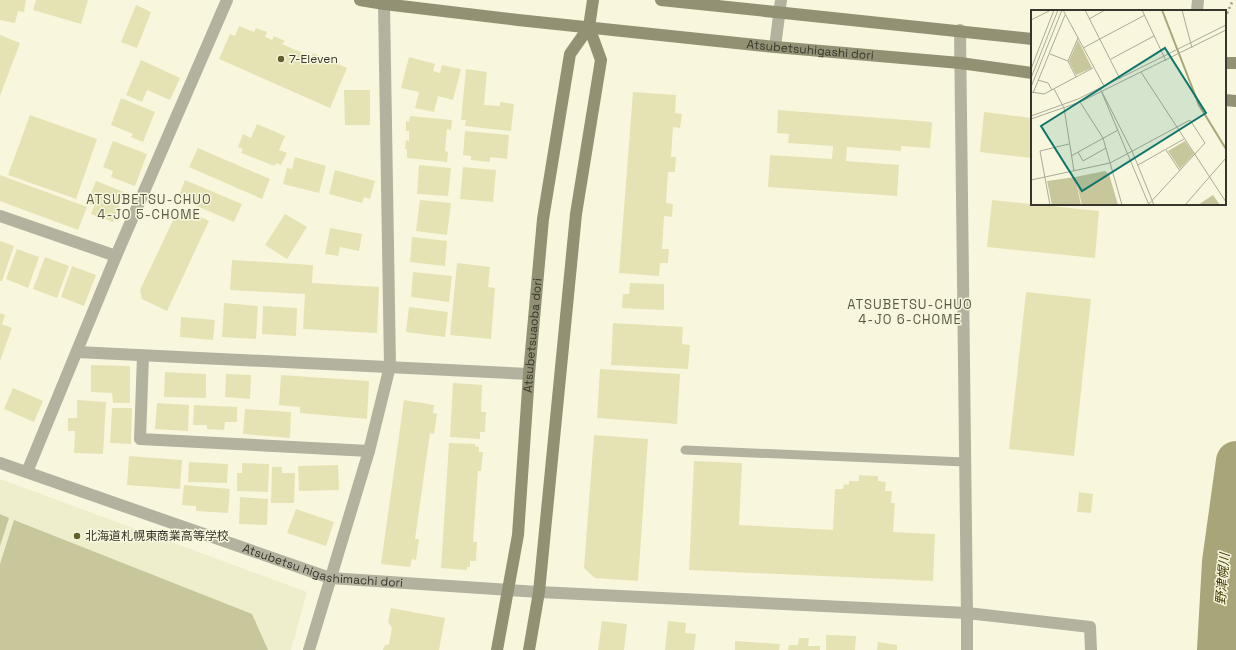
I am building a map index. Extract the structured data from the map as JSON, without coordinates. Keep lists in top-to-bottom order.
{
  "streets": {
    "street": ["Atsubetsuhigashi dori", "Atsubetsuaoba dori", "Atsubetsu higashimachi dori"]
  },
  "crossings": [
    ["Atsubetsuhigashi dori", "Atsubetsuaoba dori"],
    ["Atsubetsuaoba dori", "Atsubetsu higashimachi dori"]
  ],
  "districts": ["ATSUBETSU-CHUO 4-JO 5-CHOME", "ATSUBETSU-CHUO 4-JO 6-CHOME"],
  "water": ["野津幌川"],
  "places": ["7-Eleven", "北海道札幌東商業高等学校"]
}
